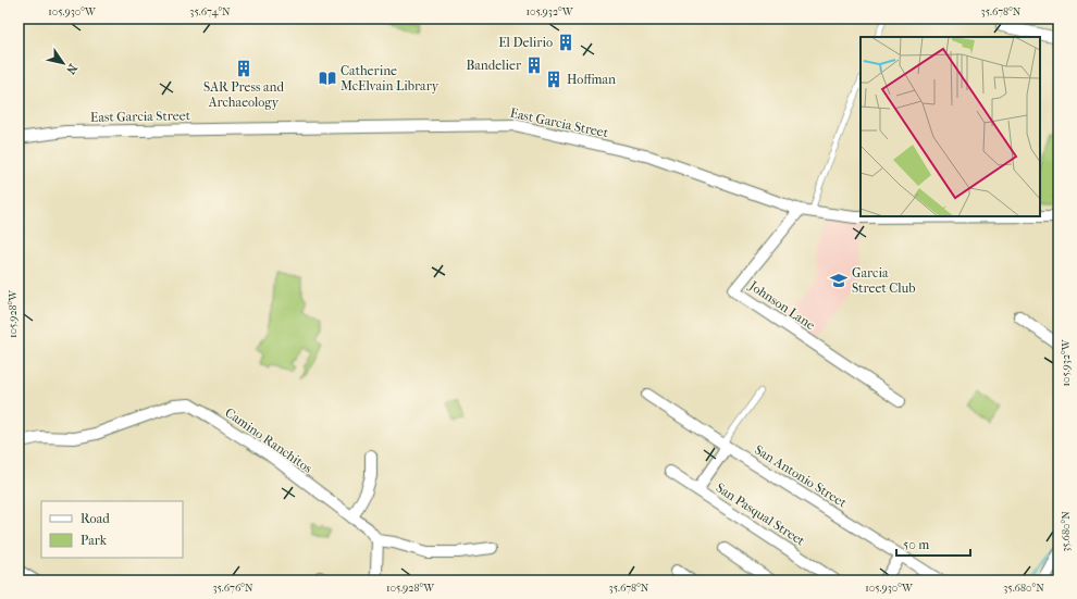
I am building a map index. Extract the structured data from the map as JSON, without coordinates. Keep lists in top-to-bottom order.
{
  "streets": {
    "street": [
      "East Garcia Street",
      "Johnson Lane",
      "Camino Ranchitos",
      "San Antonio Street",
      "San Pasqual Street"
    ]
  },
  "crossings": [
    ["East Garcia Street", "Johnson Lane"]
  ],
  "places": {
    "building": [
      "El Delirio",
      "Bandelier",
      "SAR Press and Archaeology",
      "Hoffman"
    ],
    "library": ["Catherine McElvain Library"],
    "school or university": ["Garcia Street Club"]
  },
  "legend": ["Road", "Park"],
  "scale_bar": "50 m",
  "north": "bottom right",
  "coordinates": [
    "105.930°W",
    "35.674°N",
    "105.932°W",
    "35.678°N",
    "105.928°W",
    "35.680°N",
    "35.676°N"
  ]
}
